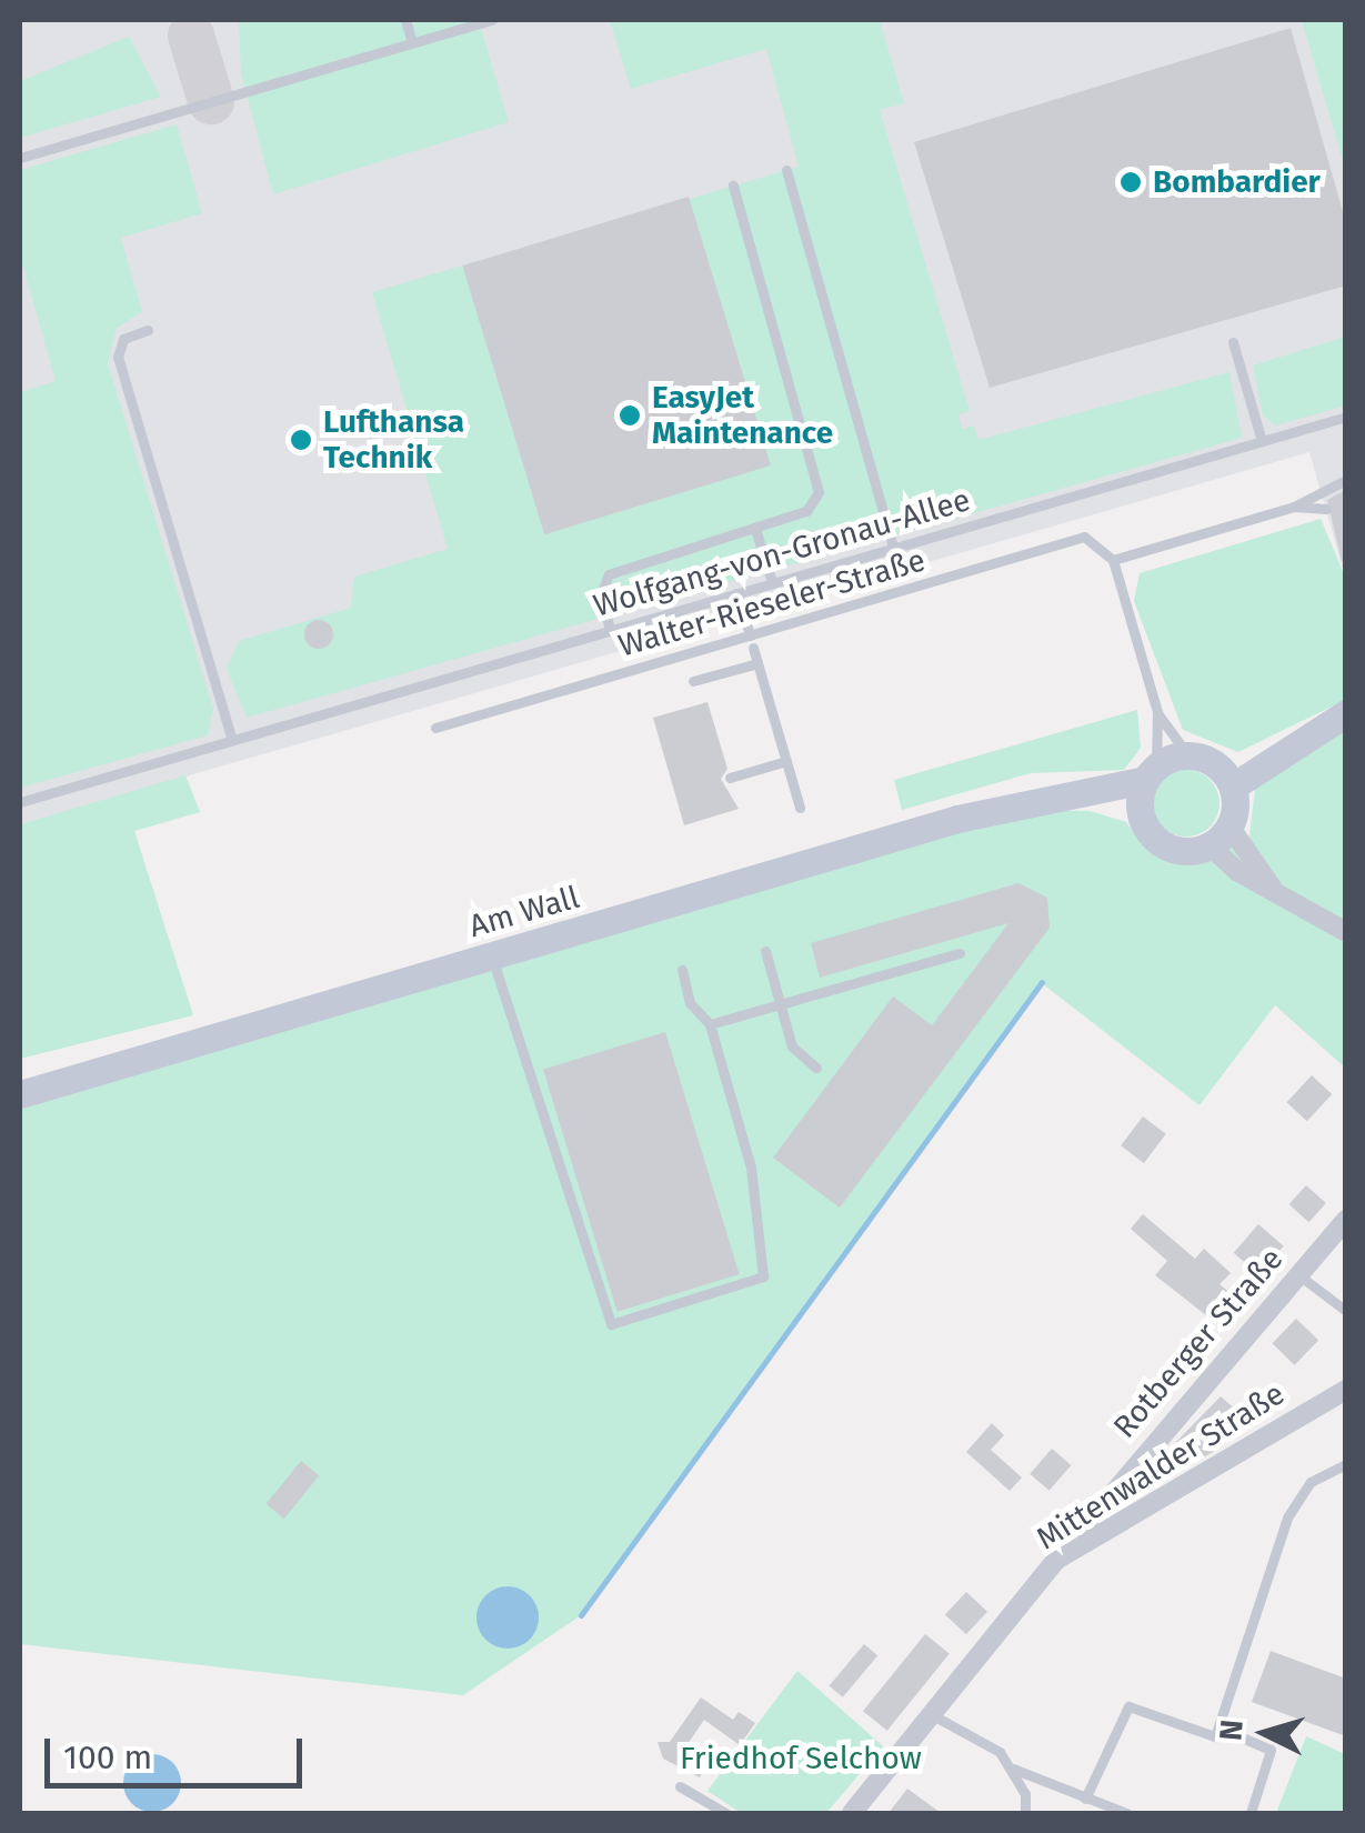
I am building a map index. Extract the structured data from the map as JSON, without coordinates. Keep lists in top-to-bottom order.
{
  "streets": {
    "street": ["Am Wall", "Rotberger Straße", "Mittenwalder Straße"],
    "lane": ["Wolfgang-von-Gronau-Allee", "Walter-Rieseler-Straße"]
  },
  "crossings": [
    ["Rotberger Straße", "Mittenwalder Straße"]
  ],
  "parks": ["Friedhof Selchow"],
  "places": ["Bombardier", "EasyJet Maintenance", "Lufthansa Technik"],
  "scale_bar": "100 m",
  "north": "left"
}
